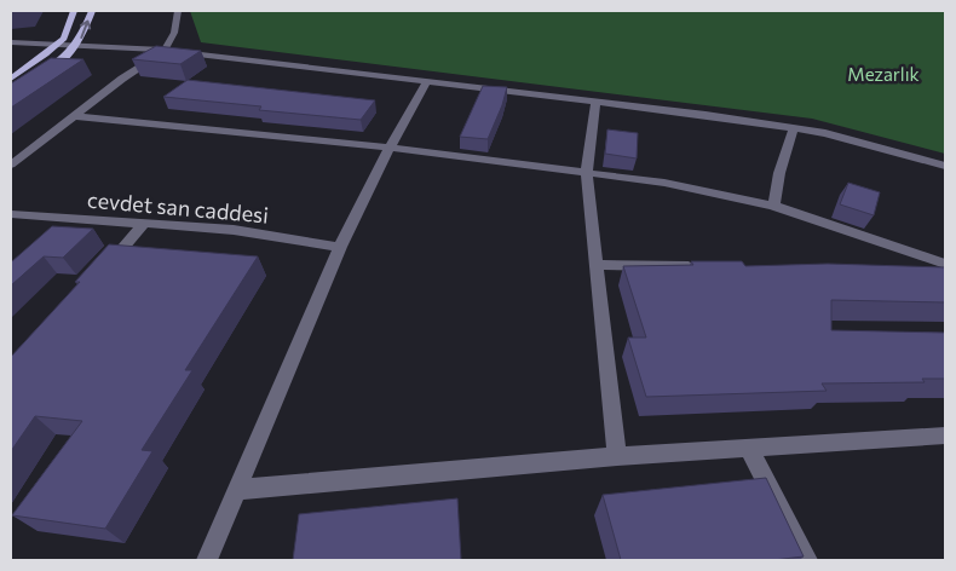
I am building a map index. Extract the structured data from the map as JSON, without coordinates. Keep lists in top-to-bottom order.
{
  "streets": {
    "street": ["cevdet san caddesi"]
  },
  "parks": ["Mezarlık"]
}
